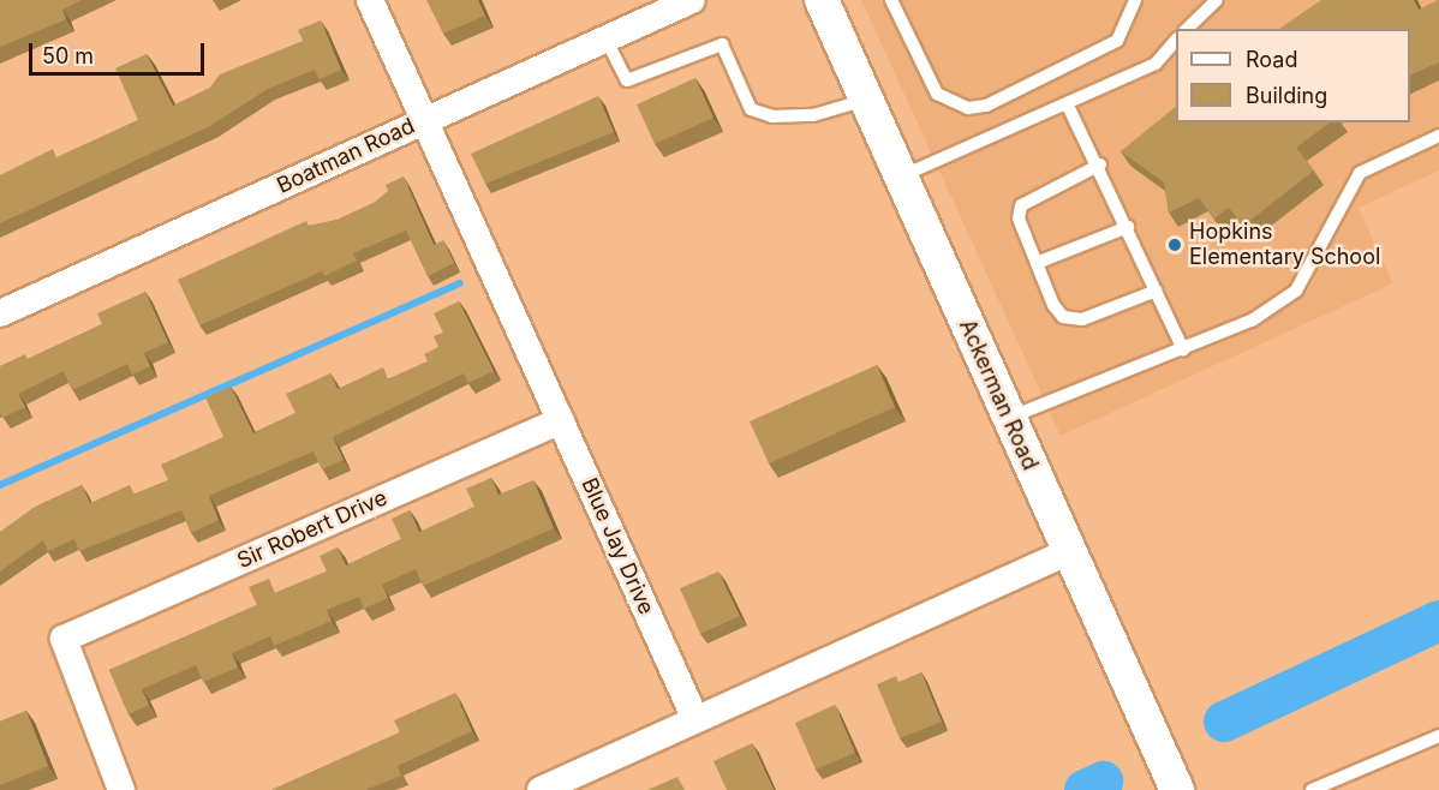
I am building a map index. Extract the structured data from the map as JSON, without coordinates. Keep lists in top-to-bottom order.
{
  "streets": {
    "street": [
      "Boatman Road",
      "Ackerman Road",
      "Sir Robert Drive",
      "Blue Jay Drive"
    ]
  },
  "crossings": [
    ["Boatman Road", "Blue Jay Drive"],
    ["Sir Robert Drive", "Blue Jay Drive"]
  ],
  "places": ["Hopkins Elementary School"],
  "legend": ["Road", "Building"],
  "scale_bar": "50 m"
}
